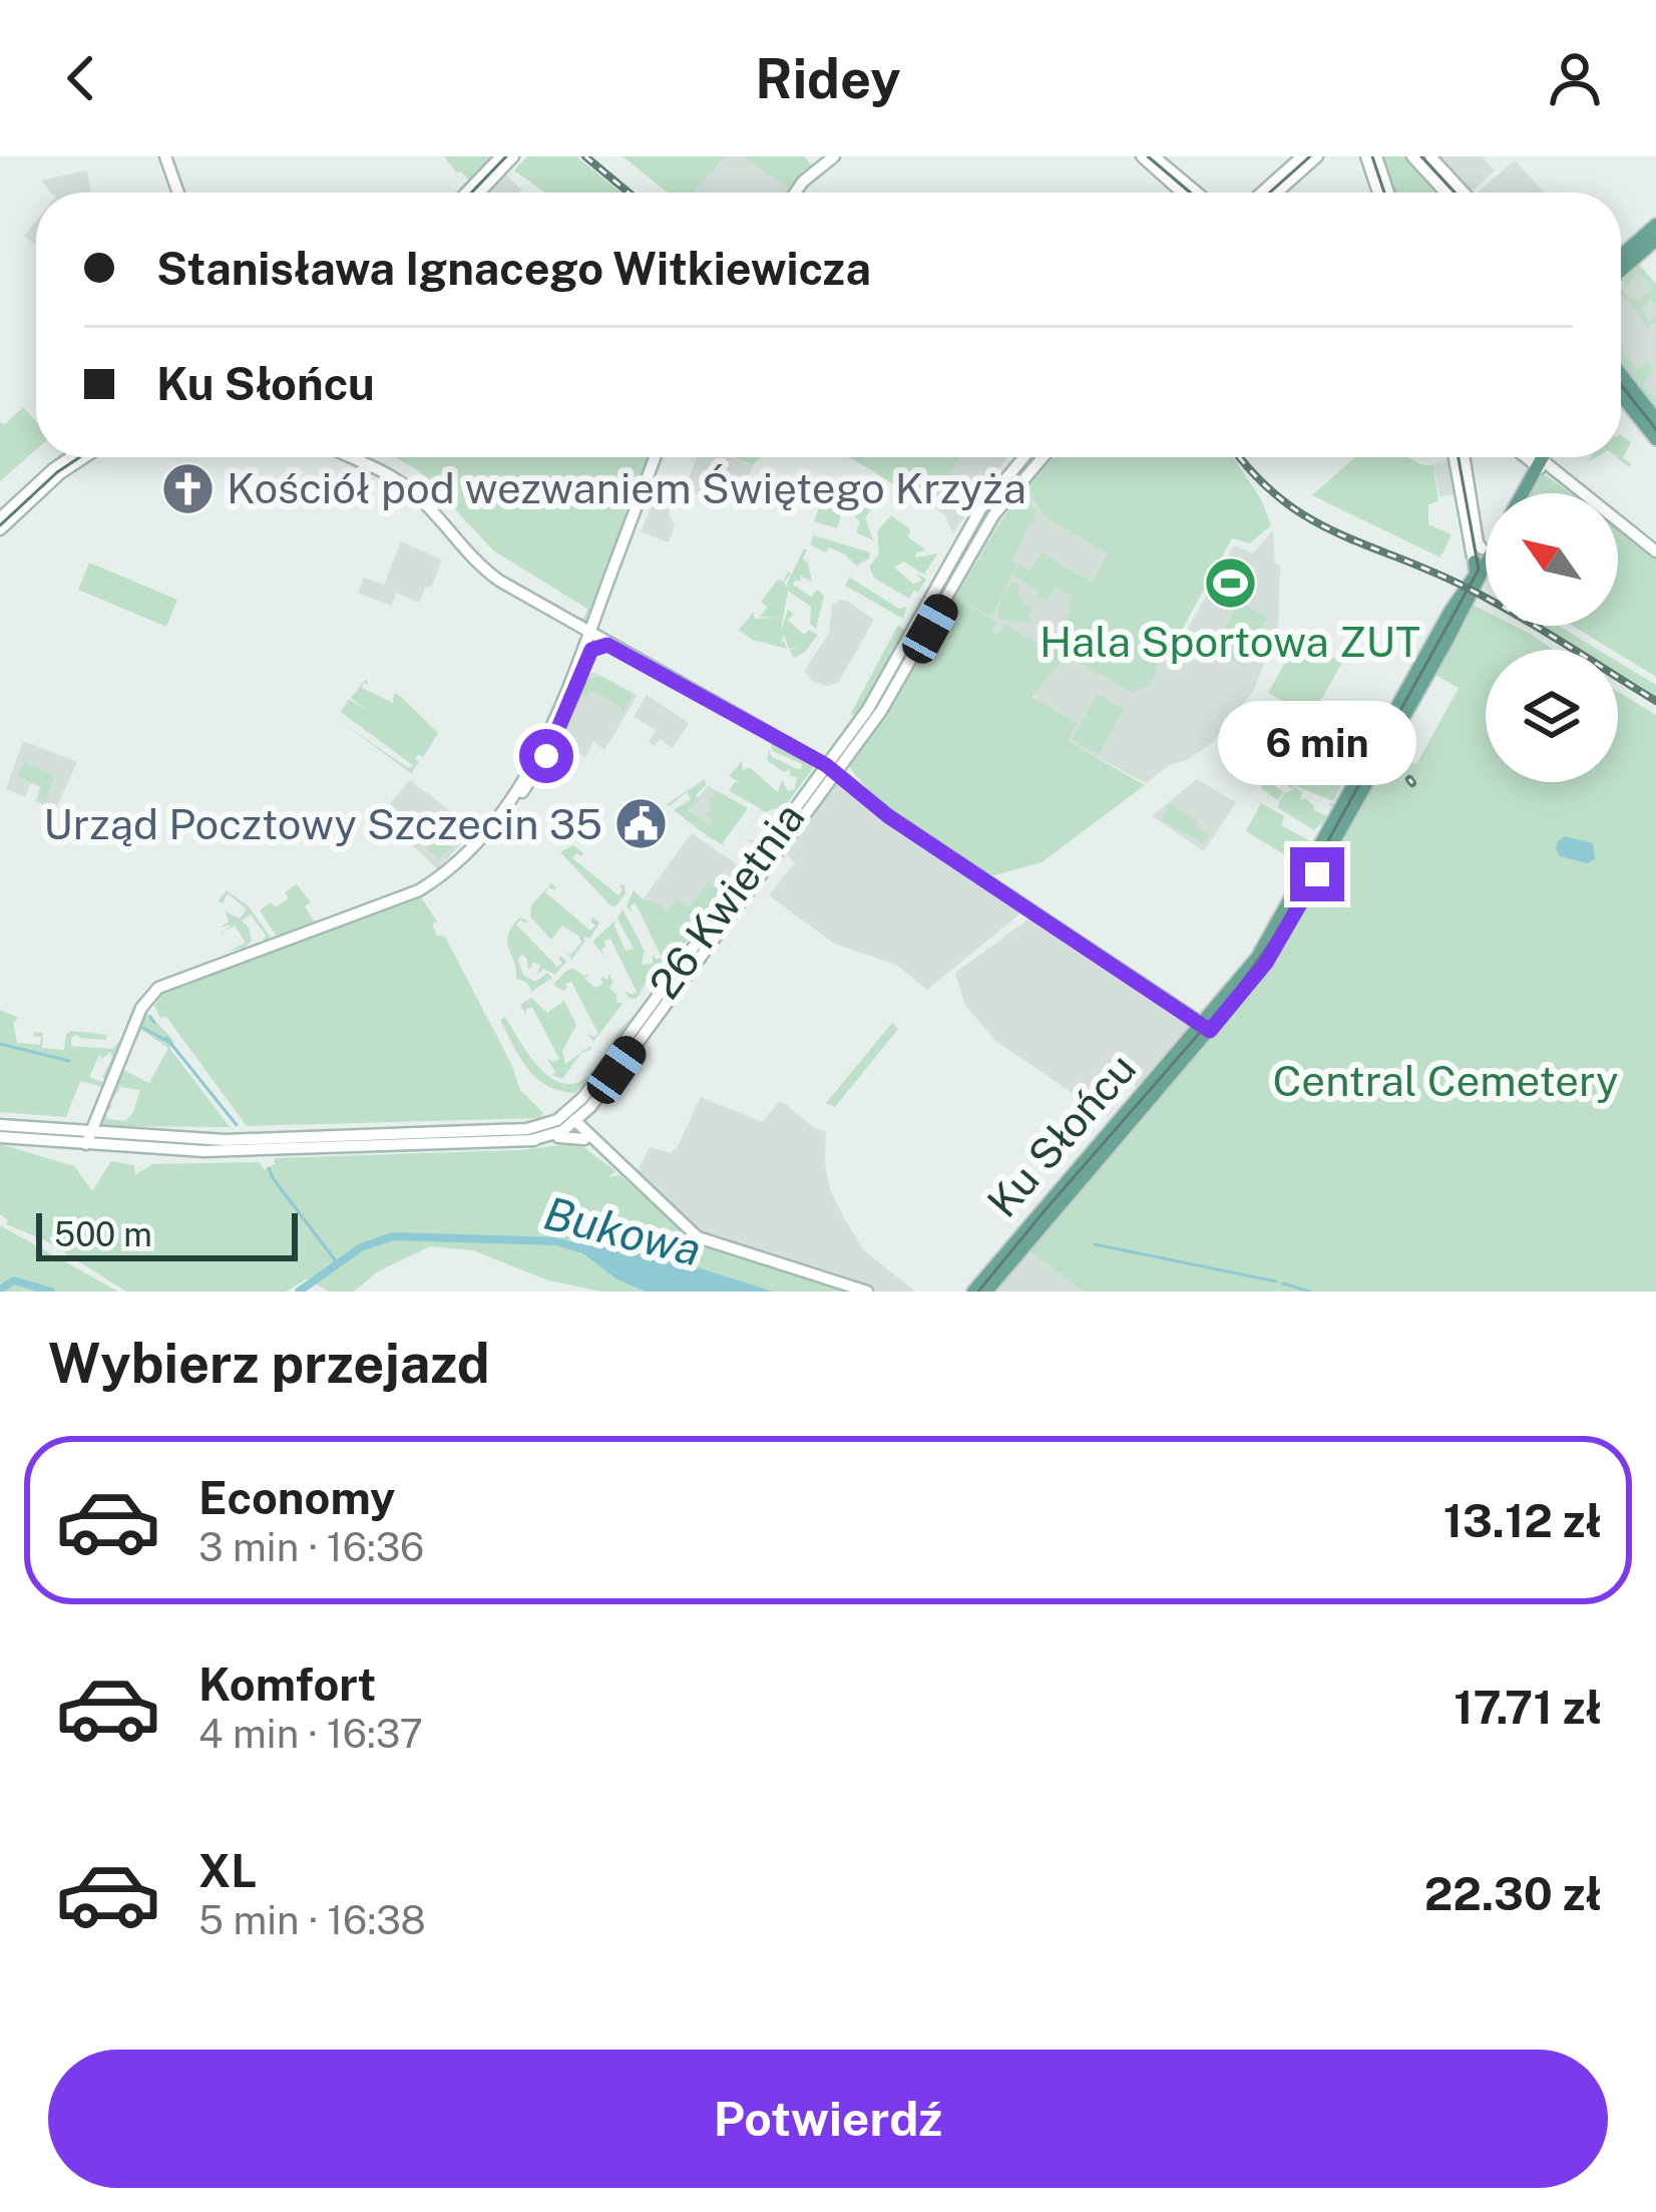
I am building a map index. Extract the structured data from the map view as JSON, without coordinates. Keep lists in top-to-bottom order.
{
  "streets": {
    "main road": ["Ku Słońcu"],
    "street": ["26 Kwietnia"]
  },
  "water": ["Bukowa"],
  "parks": ["Central Cemetery"],
  "places": {
    "church": ["Kościół pod wezwaniem Świętego Krzyża"],
    "sports": ["Hala Sportowa ZUT"],
    "public building": ["Urząd Pocztowy Szczecin 35"]
  },
  "scale_bar": "500 m",
  "north": "top left",
  "page": {
    "header": "Ridey",
    "banner": ["Stanisława Ignacego Witkiewicza", "Ku Słońcu"],
    "bubble": "6 min",
    "scale": "500 m",
    "heading": "Wybierz przejazd",
    "list": [
      {
        "name": "Economy",
        "note": "3 min · 16:36",
        "value": "13.12 zł"
      },
      {
        "name": "Komfort",
        "note": "4 min · 16:37",
        "value": "17.71 zł"
      },
      {
        "name": "XL",
        "note": "5 min · 16:38",
        "value": "22.30 zł"
      }
    ],
    "buttons": "Potwierdź"
  }
}
